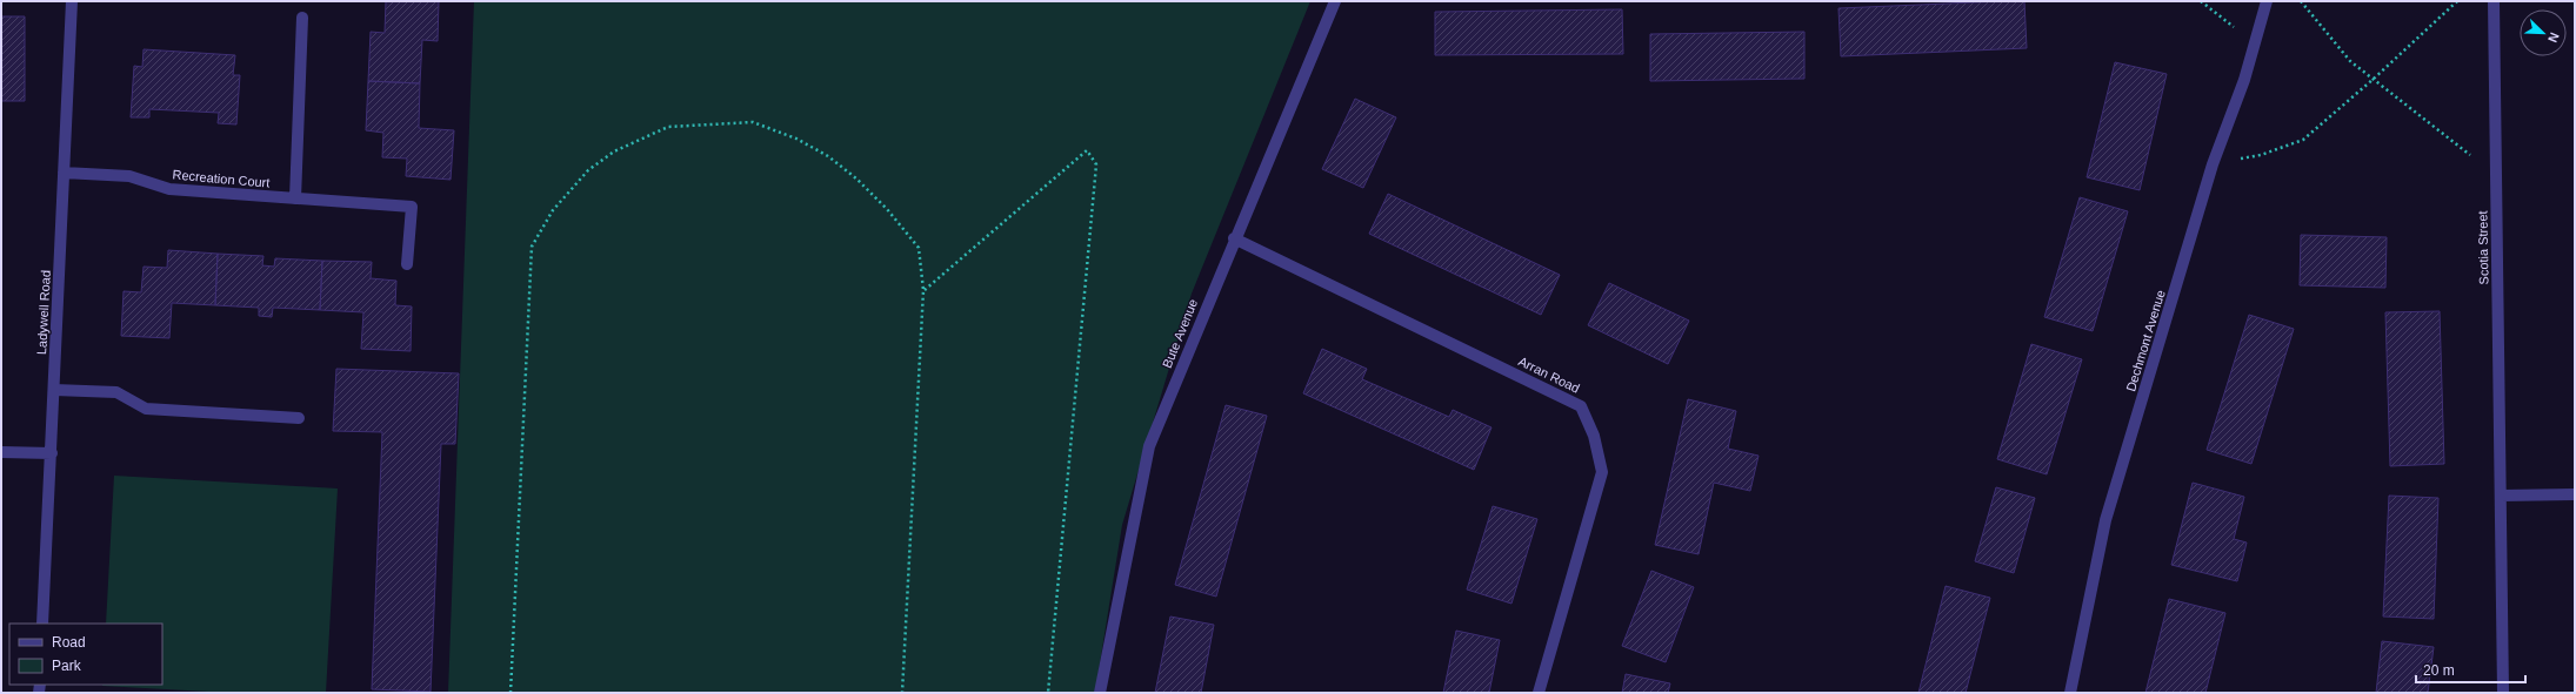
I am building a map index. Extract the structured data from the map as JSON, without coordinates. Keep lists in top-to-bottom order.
{
  "streets": {
    "street": [
      "Recreation Court",
      "Scotia Street",
      "Ladywell Road",
      "Bute Avenue",
      "Dechmont Avenue",
      "Arran Road"
    ]
  },
  "crossings": [
    ["Recreation Court", "Ladywell Road"],
    ["Bute Avenue", "Arran Road"]
  ],
  "legend": ["Road", "Park"],
  "scale_bar": "20 m",
  "north": "bottom right"
}
